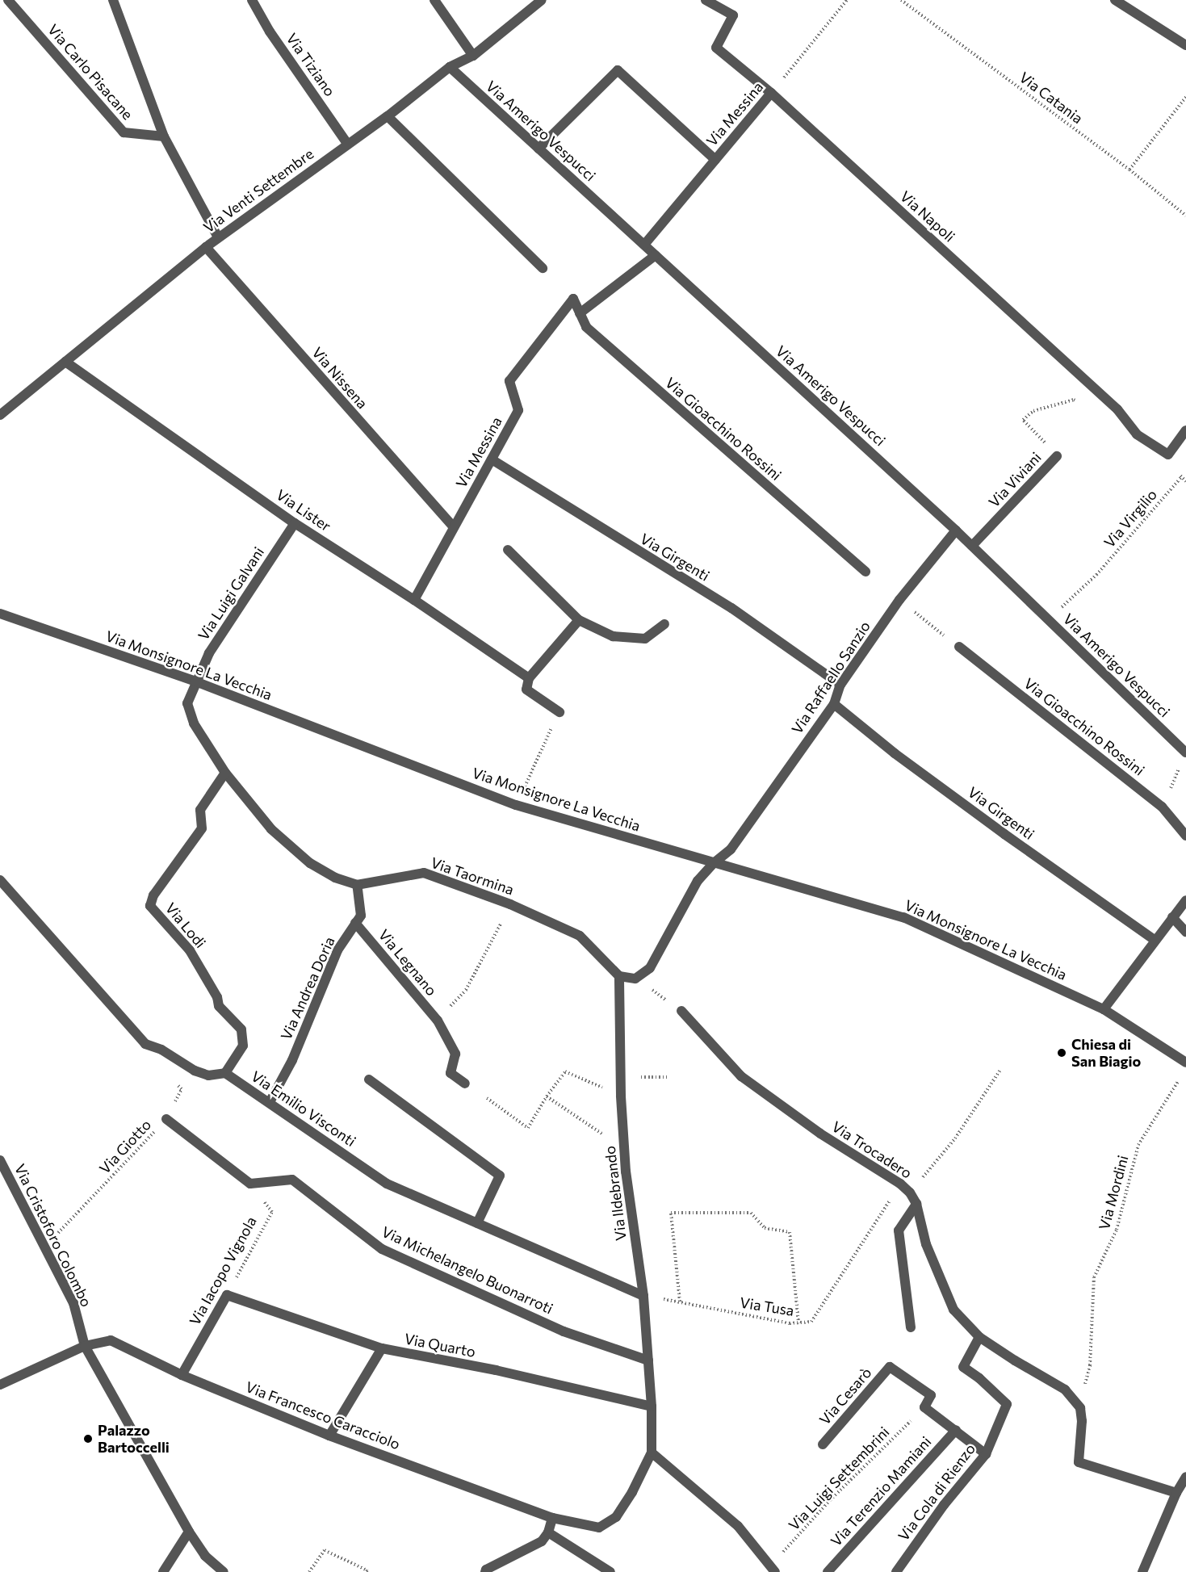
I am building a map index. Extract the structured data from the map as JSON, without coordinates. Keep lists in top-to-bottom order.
{
  "streets": {
    "street": [
      "Via Tiziano",
      "Via Carlo Pisacane",
      "Via Messina",
      "Via Amerigo Vespucci",
      "Via Venti Settembre",
      "Via Napoli",
      "Via Nissena",
      "Via Gioacchino Rossini",
      "Via Viviani",
      "Via Lister",
      "Via Girgenti",
      "Via Luigi Galvani",
      "Via Monsignore La Vecchia",
      "Via Raffaello Sanzio",
      "Via Taormina",
      "Via Lodi",
      "Via Legnano",
      "Via Andrea Doria",
      "Via Emilio Visconti",
      "Via Trocadero",
      "Via Ildebrando",
      "Via Cristoforo Colombo",
      "Via Michelangelo Buonarroti",
      "Via Iacopo Vignola",
      "Via Quarto",
      "Via Cesarò",
      "Via Francesco Caracciolo",
      "Via Terenzio Mamiani",
      "Via Cola di Rienzo"
    ],
    "path": [
      "Via Catania",
      "Via Virgilio",
      "Via Giotto",
      "Via Mordini",
      "Via Tusa",
      "Via Luigi Settembrini"
    ]
  },
  "crossings": [
    ["Via Tiziano", "Via Venti Settembre"],
    ["Via Messina", "Via Amerigo Vespucci"],
    ["Via Messina", "Via Napoli"],
    ["Via Messina", "Via Nissena"],
    ["Via Messina", "Via Gioacchino Rossini"],
    ["Via Messina", "Via Lister"],
    ["Via Messina", "Via Girgenti"],
    ["Via Amerigo Vespucci", "Via Venti Settembre"],
    ["Via Amerigo Vespucci", "Via Viviani"],
    ["Via Amerigo Vespucci", "Via Virgilio"],
    ["Via Amerigo Vespucci", "Via Raffaello Sanzio"],
    ["Via Venti Settembre", "Via Nissena"],
    ["Via Venti Settembre", "Via Lister"],
    ["Via Lister", "Via Luigi Galvani"],
    ["Via Girgenti", "Via Raffaello Sanzio"],
    ["Via Luigi Galvani", "Via Monsignore La Vecchia"],
    ["Via Luigi Galvani", "Via Taormina"],
    ["Via Monsignore La Vecchia", "Via Raffaello Sanzio"],
    ["Via Monsignore La Vecchia", "Via Taormina"],
    ["Via Taormina", "Via Lodi"],
    ["Via Taormina", "Via Andrea Doria"],
    ["Via Taormina", "Via Ildebrando"],
    ["Via Lodi", "Via Emilio Visconti"],
    ["Via Legnano", "Via Andrea Doria"],
    ["Via Andrea Doria", "Via Emilio Visconti"],
    ["Via Emilio Visconti", "Via Ildebrando"],
    ["Via Emilio Visconti", "Via Tusa"],
    ["Via Giotto", "Via Cristoforo Colombo"],
    ["Via Trocadero", "Via Mordini"],
    ["Via Trocadero", "Via Tusa"],
    ["Via Trocadero", "Via Cola di Rienzo"],
    ["Via Ildebrando", "Via Michelangelo Buonarroti"],
    ["Via Ildebrando", "Via Tusa"],
    ["Via Ildebrando", "Via Quarto"],
    ["Via Ildebrando", "Via Francesco Caracciolo"],
    ["Via Cristoforo Colombo", "Via Francesco Caracciolo"],
    ["Via Michelangelo Buonarroti", "Via Iacopo Vignola"],
    ["Via Iacopo Vignola", "Via Quarto"],
    ["Via Iacopo Vignola", "Via Francesco Caracciolo"],
    ["Via Cesarò", "Via Luigi Settembrini"]
  ],
  "places": ["Chiesa di San Biagio", "Palazzo Bartoccelli"]
}
